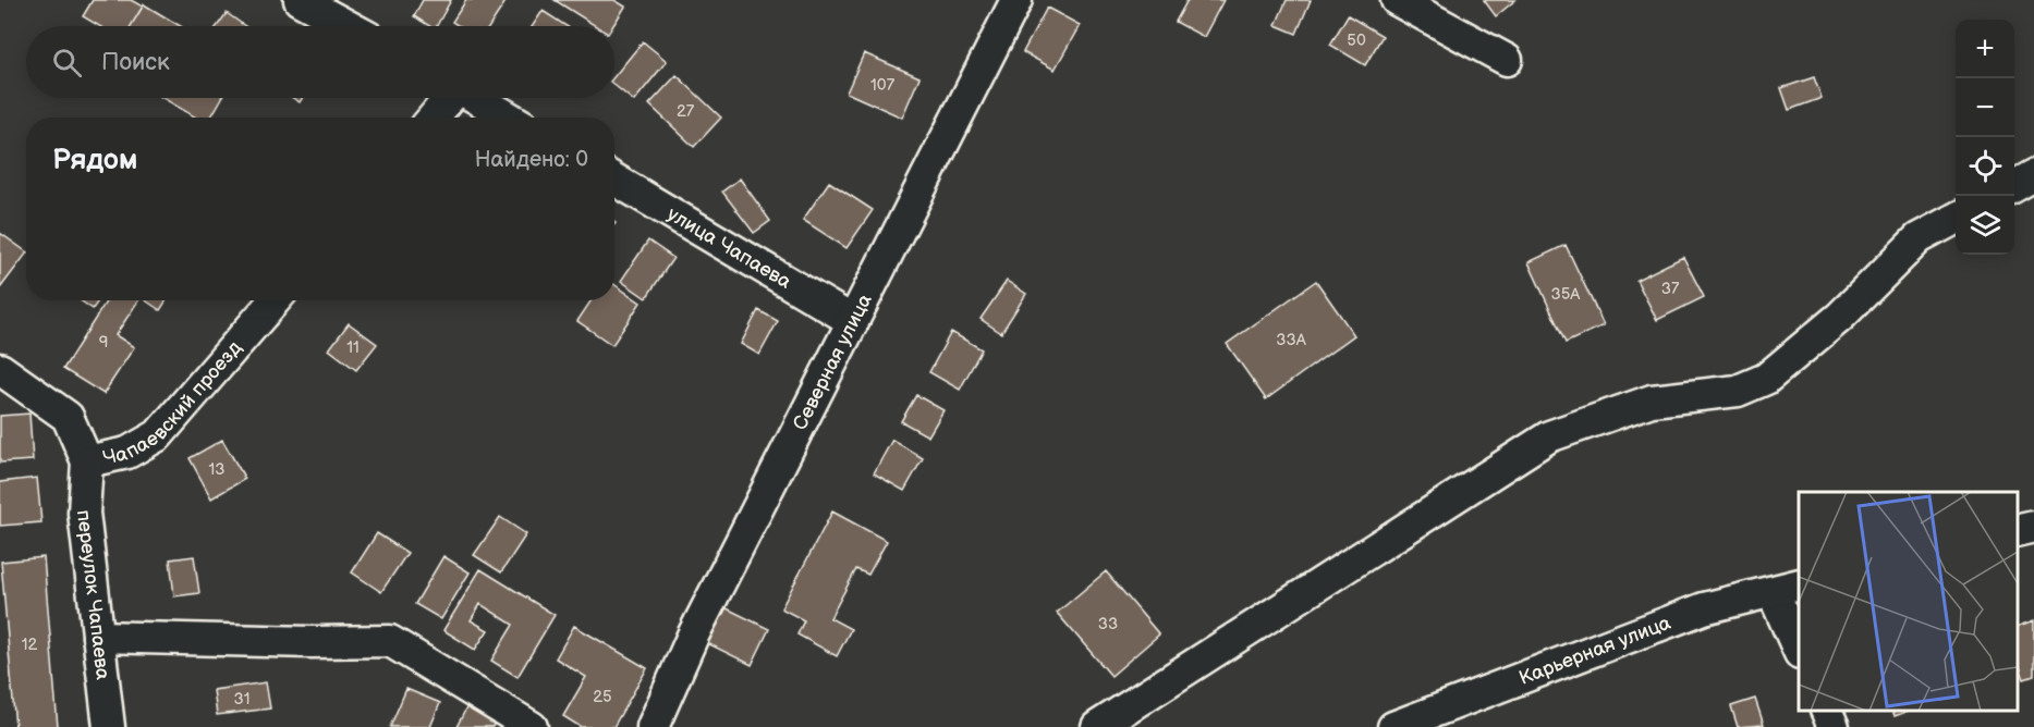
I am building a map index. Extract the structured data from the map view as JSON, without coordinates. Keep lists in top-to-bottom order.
{
  "streets": {
    "street": [
      "улица Чапаева",
      "Северная улица",
      "Чапаевский проезд",
      "переулок Чапаева",
      "Карьерная улица"
    ]
  },
  "crossings": [
    ["улица Чапаева", "Северная улица"],
    ["Чапаевский проезд", "переулок Чапаева"]
  ],
  "house_numbers": [
    "50",
    "107",
    "27",
    "37",
    "35А",
    "33А",
    "9",
    "11",
    "13",
    "33",
    "12",
    "25",
    "31"
  ],
  "page": {
    "map_buttons": ["+", "−"],
    "search": "Поиск",
    "heading": ["Рядом", "Найдено: 0"]
  }
}
